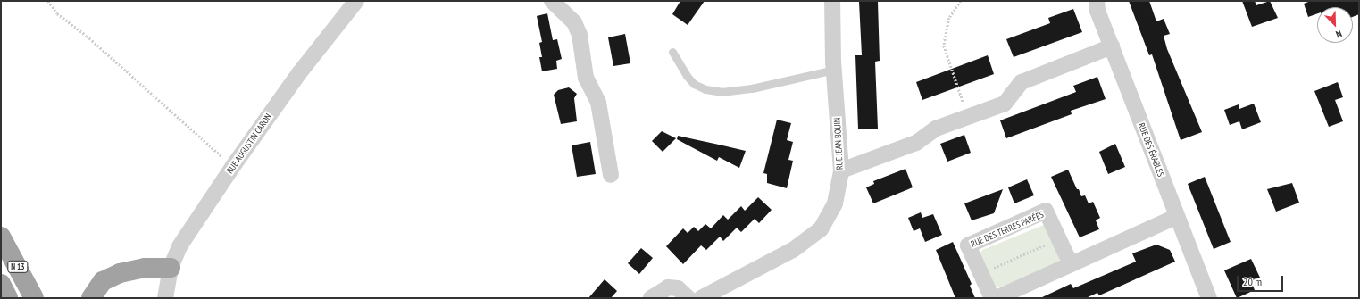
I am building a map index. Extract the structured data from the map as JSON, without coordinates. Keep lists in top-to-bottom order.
{
  "streets": {
    "highway": ["N 13"],
    "street": [
      "RUE AUGUSTIN CARON",
      "RUE JEAN BOUIN",
      "RUE DES ÉRABLES",
      "RUE DES TERRES PARÉES"
    ]
  },
  "scale_bar": "20 m",
  "north": "bottom right"
}
